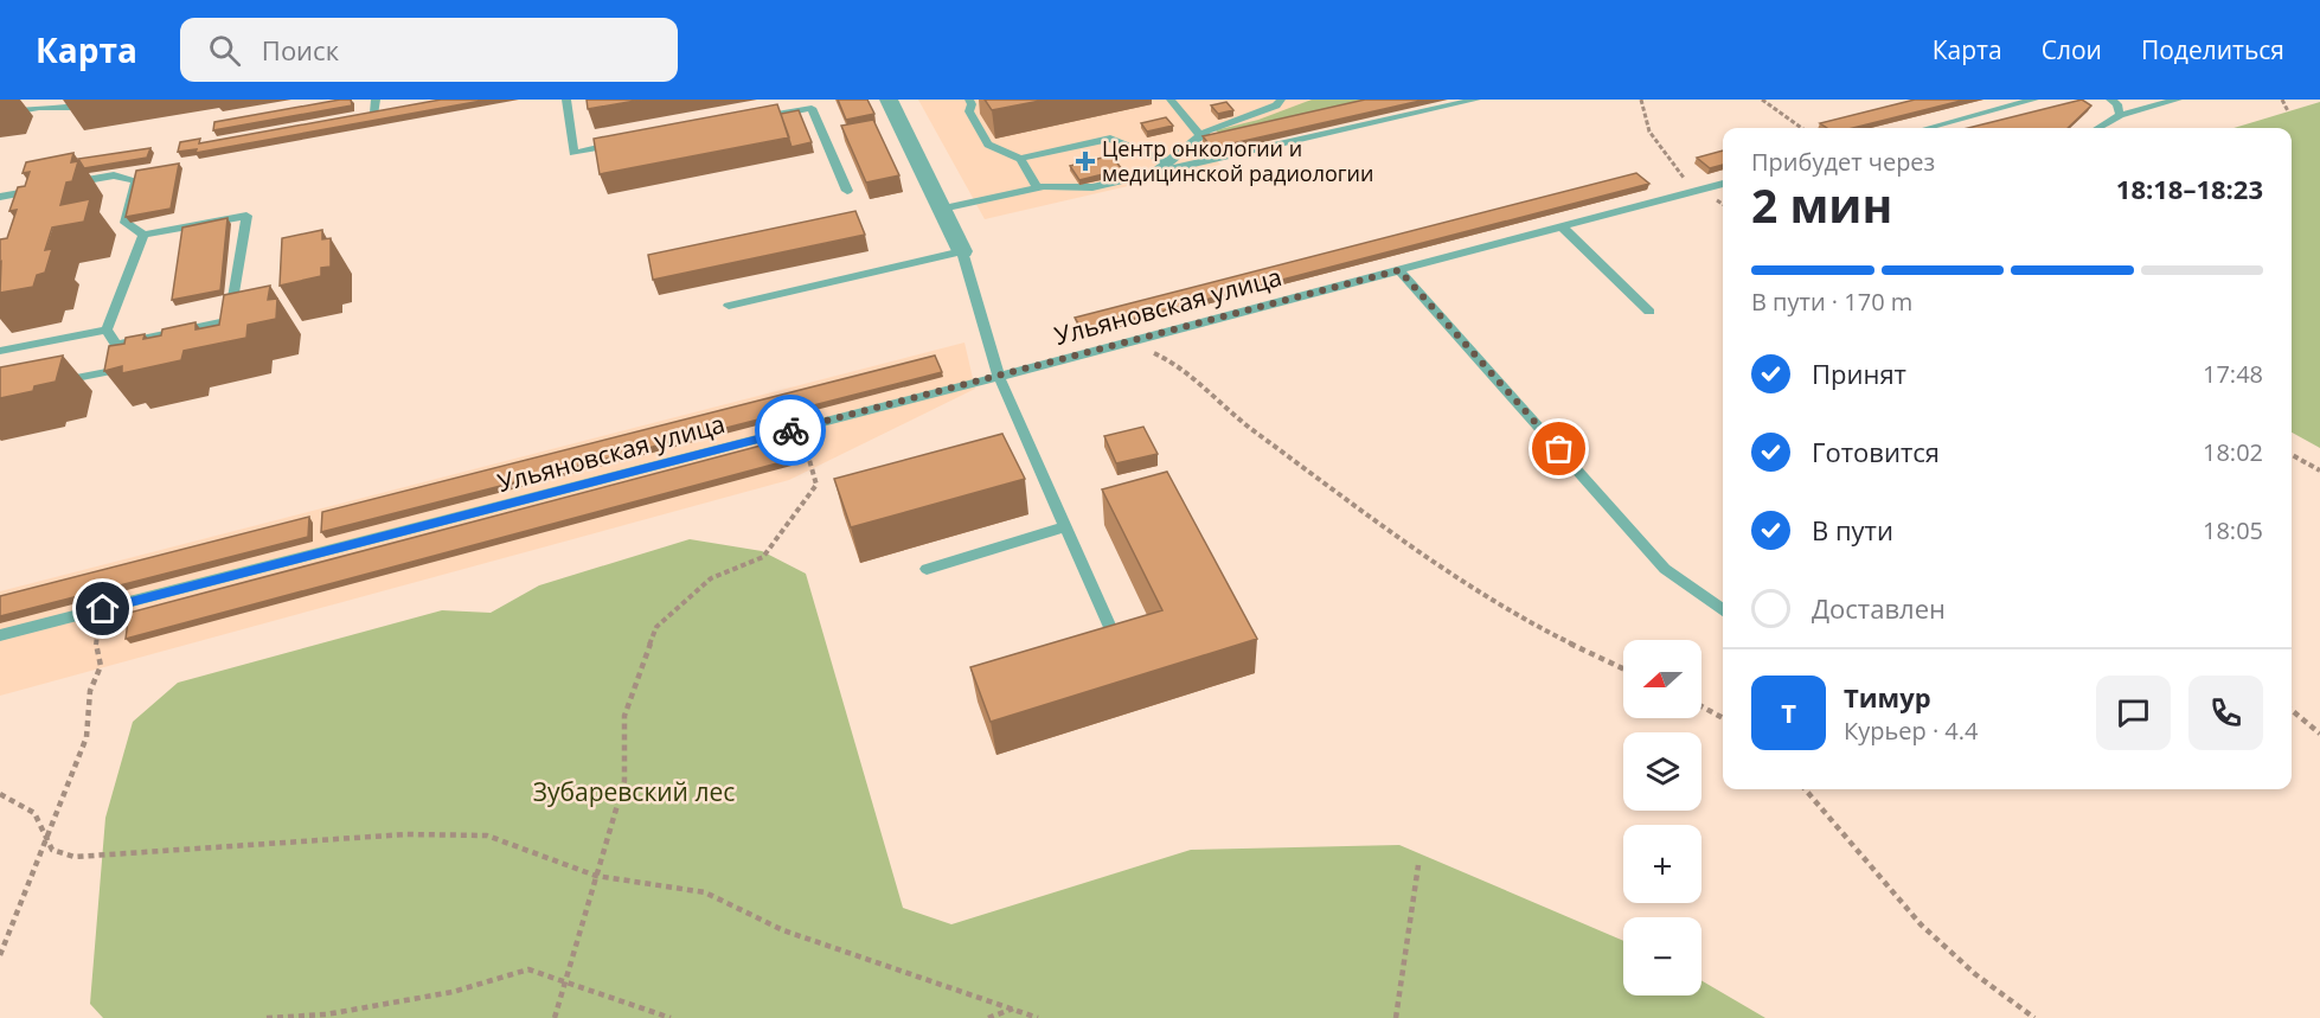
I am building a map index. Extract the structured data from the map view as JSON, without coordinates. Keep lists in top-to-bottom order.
{
  "streets": {
    "lane": ["Ульяновская улица"]
  },
  "parks": ["Зубаревский лес"],
  "places": {
    "health": ["Центр онкологии и медицинской радиологии"]
  },
  "north": "left",
  "page": {
    "header": "Карта",
    "search": "Поиск",
    "nav": ["Карта", "Слои", "Поделиться"],
    "heading": ["2 мин", "Прибудет через", "18:18–18:23"],
    "panel": ["Тимур", "Курьер · 4.4"],
    "bar": "В пути · 170 m",
    "list": [
      ["Принят", "17:48"],
      ["Готовится", "18:02"],
      ["В пути", "18:05"],
      "Доставлен"
    ],
    "map_buttons": ["+", "−"],
    "round": "Т"
  }
}
